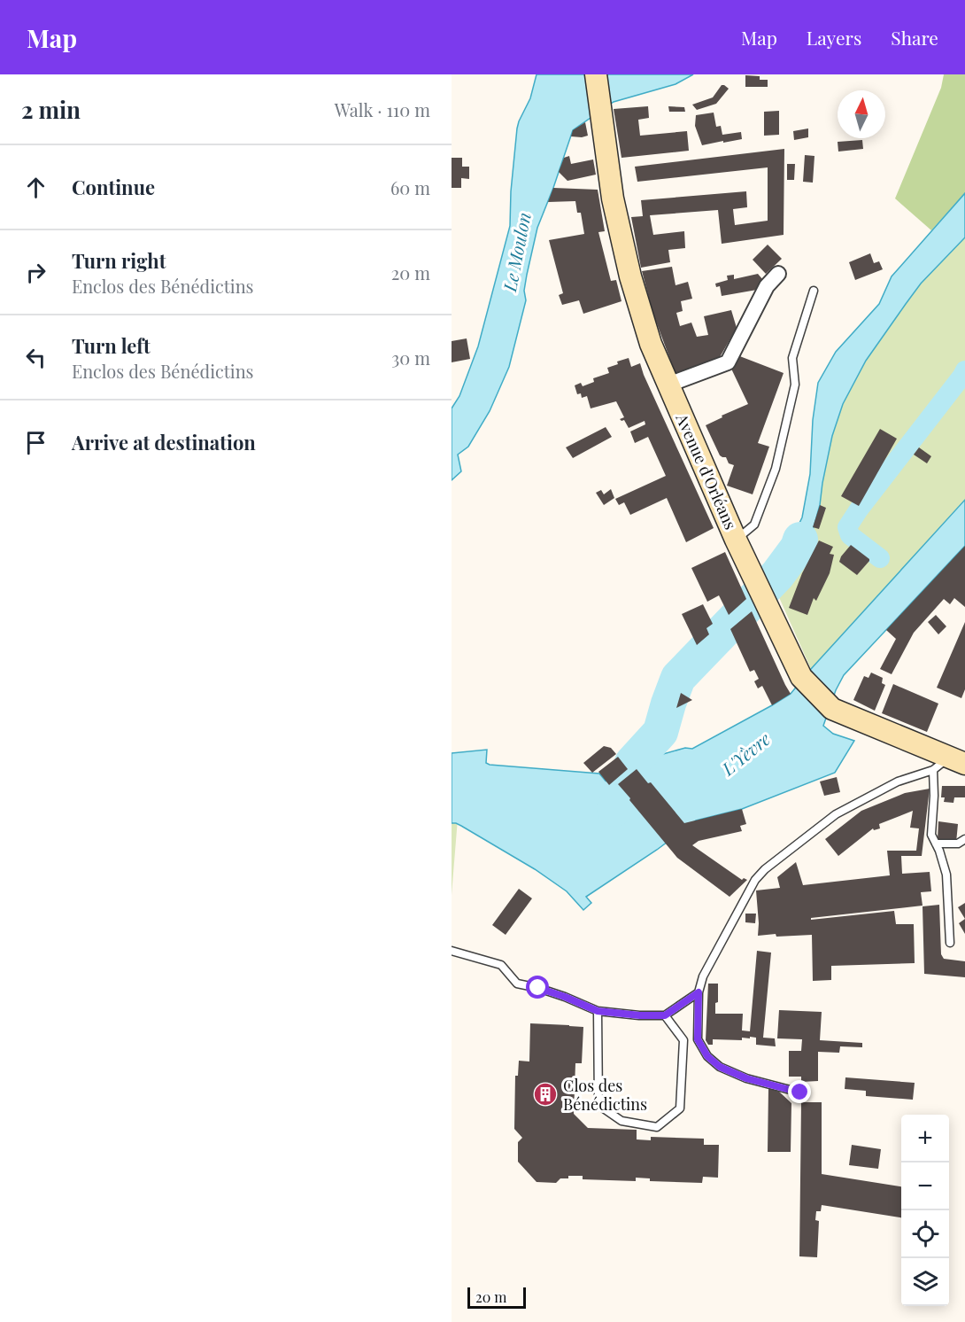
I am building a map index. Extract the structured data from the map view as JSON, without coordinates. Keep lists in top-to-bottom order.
{
  "streets": {
    "main road": ["Avenue d'Orléans"]
  },
  "water": ["Le Moulon", "L'Yèvre"],
  "places": {
    "building": ["Clos des Bénédictins"]
  },
  "scale_bar": "20 m",
  "north": "top",
  "page": {
    "header": "Map",
    "nav": ["Map", "Layers", "Share"],
    "heading": ["2 min", "Walk · 110 m"],
    "list": [
      ["Continue", "60 m"],
      ["Turn right", "Enclos des Bénédictins", "20 m"],
      ["Turn left", "Enclos des Bénédictins", "30 m"],
      "Arrive at destination"
    ],
    "map_buttons": ["+", "−"],
    "scale": "20 m"
  }
}
